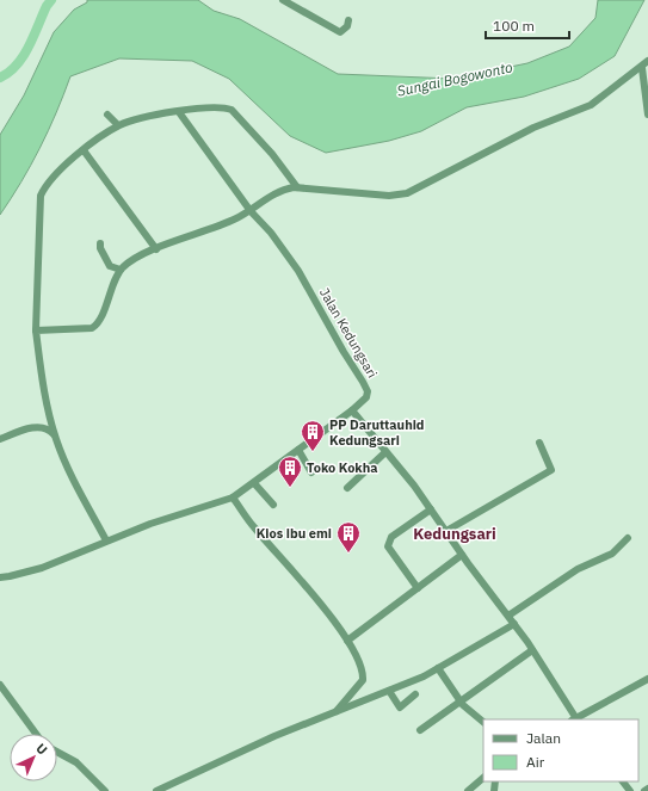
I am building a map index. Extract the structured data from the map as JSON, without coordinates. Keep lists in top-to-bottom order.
{
  "streets": {
    "street": ["Jalan Kedungsari"]
  },
  "districts": ["Kedungsari"],
  "water": ["Sungai Bogowonto"],
  "places": {
    "building": ["PP Daruttauhid Kedungsari", "Toko Kokha", "Kios ibu emi"]
  },
  "legend": ["Jalan", "Air"],
  "scale_bar": "100 m",
  "north": "top right"
}
